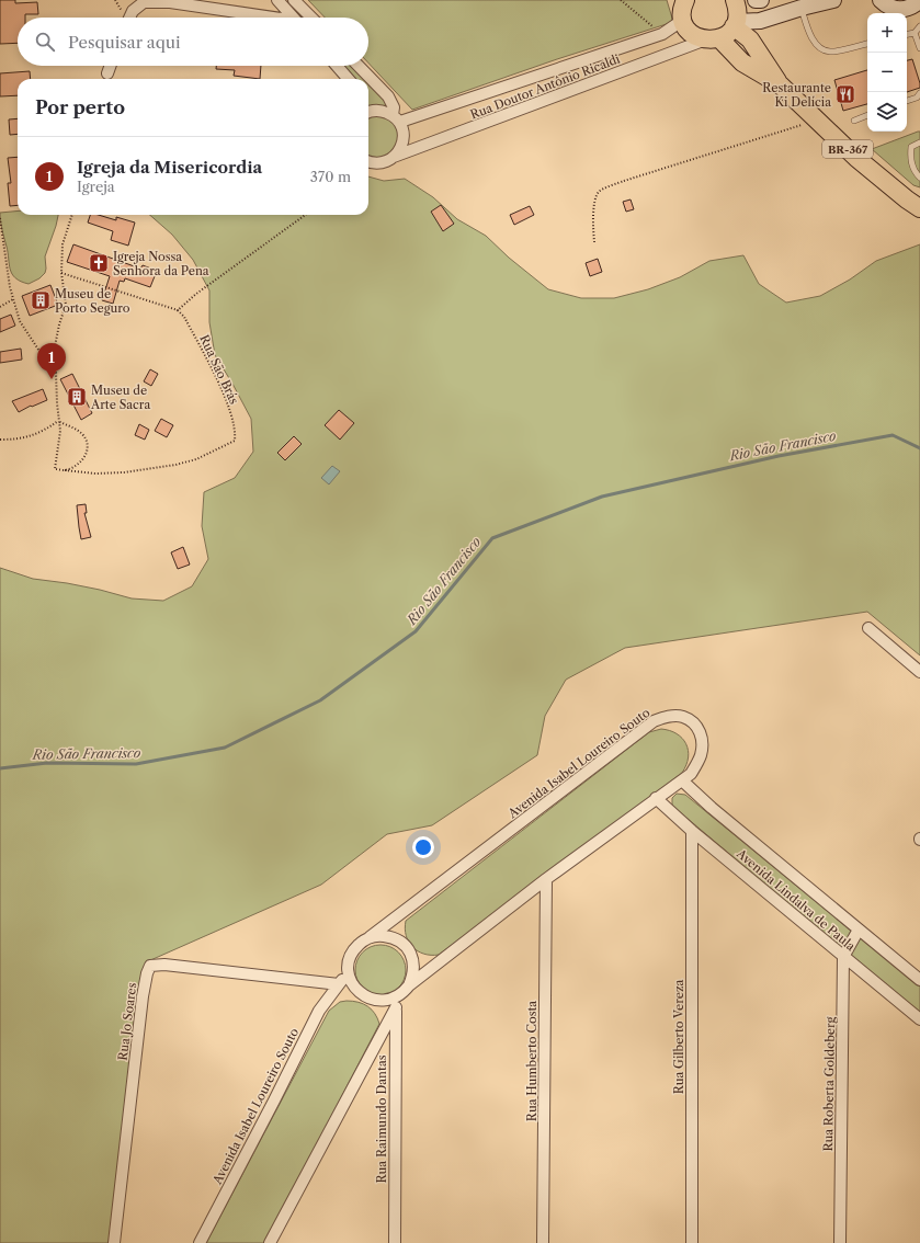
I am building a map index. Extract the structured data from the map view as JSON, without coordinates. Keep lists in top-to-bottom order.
{
  "streets": {
    "main road": ["BR-367"],
    "street": [
      "Rua Doutor Antônio Ricaldi",
      "Avenida Isabel Loureiro Souto",
      "Avenida Lindalva de Paula",
      "Rua Jo Soares",
      "Rua Gilberto Vereza",
      "Rua Humberto Costa",
      "Rua Roberta Goldeberg",
      "Rua Raimundo Dantas"
    ],
    "path": ["Rua São Brás"]
  },
  "crossings": [
    ["Rua Doutor Antônio Ricaldi", "BR-367"],
    ["Avenida Isabel Loureiro Souto", "Avenida Lindalva de Paula"],
    ["Avenida Isabel Loureiro Souto", "Rua Jo Soares"],
    ["Avenida Isabel Loureiro Souto", "Rua Humberto Costa"],
    ["Avenida Isabel Loureiro Souto", "Rua Raimundo Dantas"],
    ["Avenida Lindalva de Paula", "Rua Gilberto Vereza"],
    ["Avenida Lindalva de Paula", "Rua Roberta Goldeberg"]
  ],
  "water": ["Rio São Francisco"],
  "places": {
    "restaurant": ["Restaurante Ki Delícia"],
    "church": ["Igreja Nossa Senhora da Pena"],
    "building": ["Museu de Porto Seguro", "Museu de Arte Sacra"]
  },
  "page": {
    "map_buttons": ["+", "−"],
    "search": "Pesquisar aqui",
    "heading": "Por perto",
    "list": [
      {
        "mark": "1",
        "name": "Igreja da Misericordia",
        "note": "Igreja",
        "value": "370 m"
      }
    ],
    "pins": "1"
  }
}
